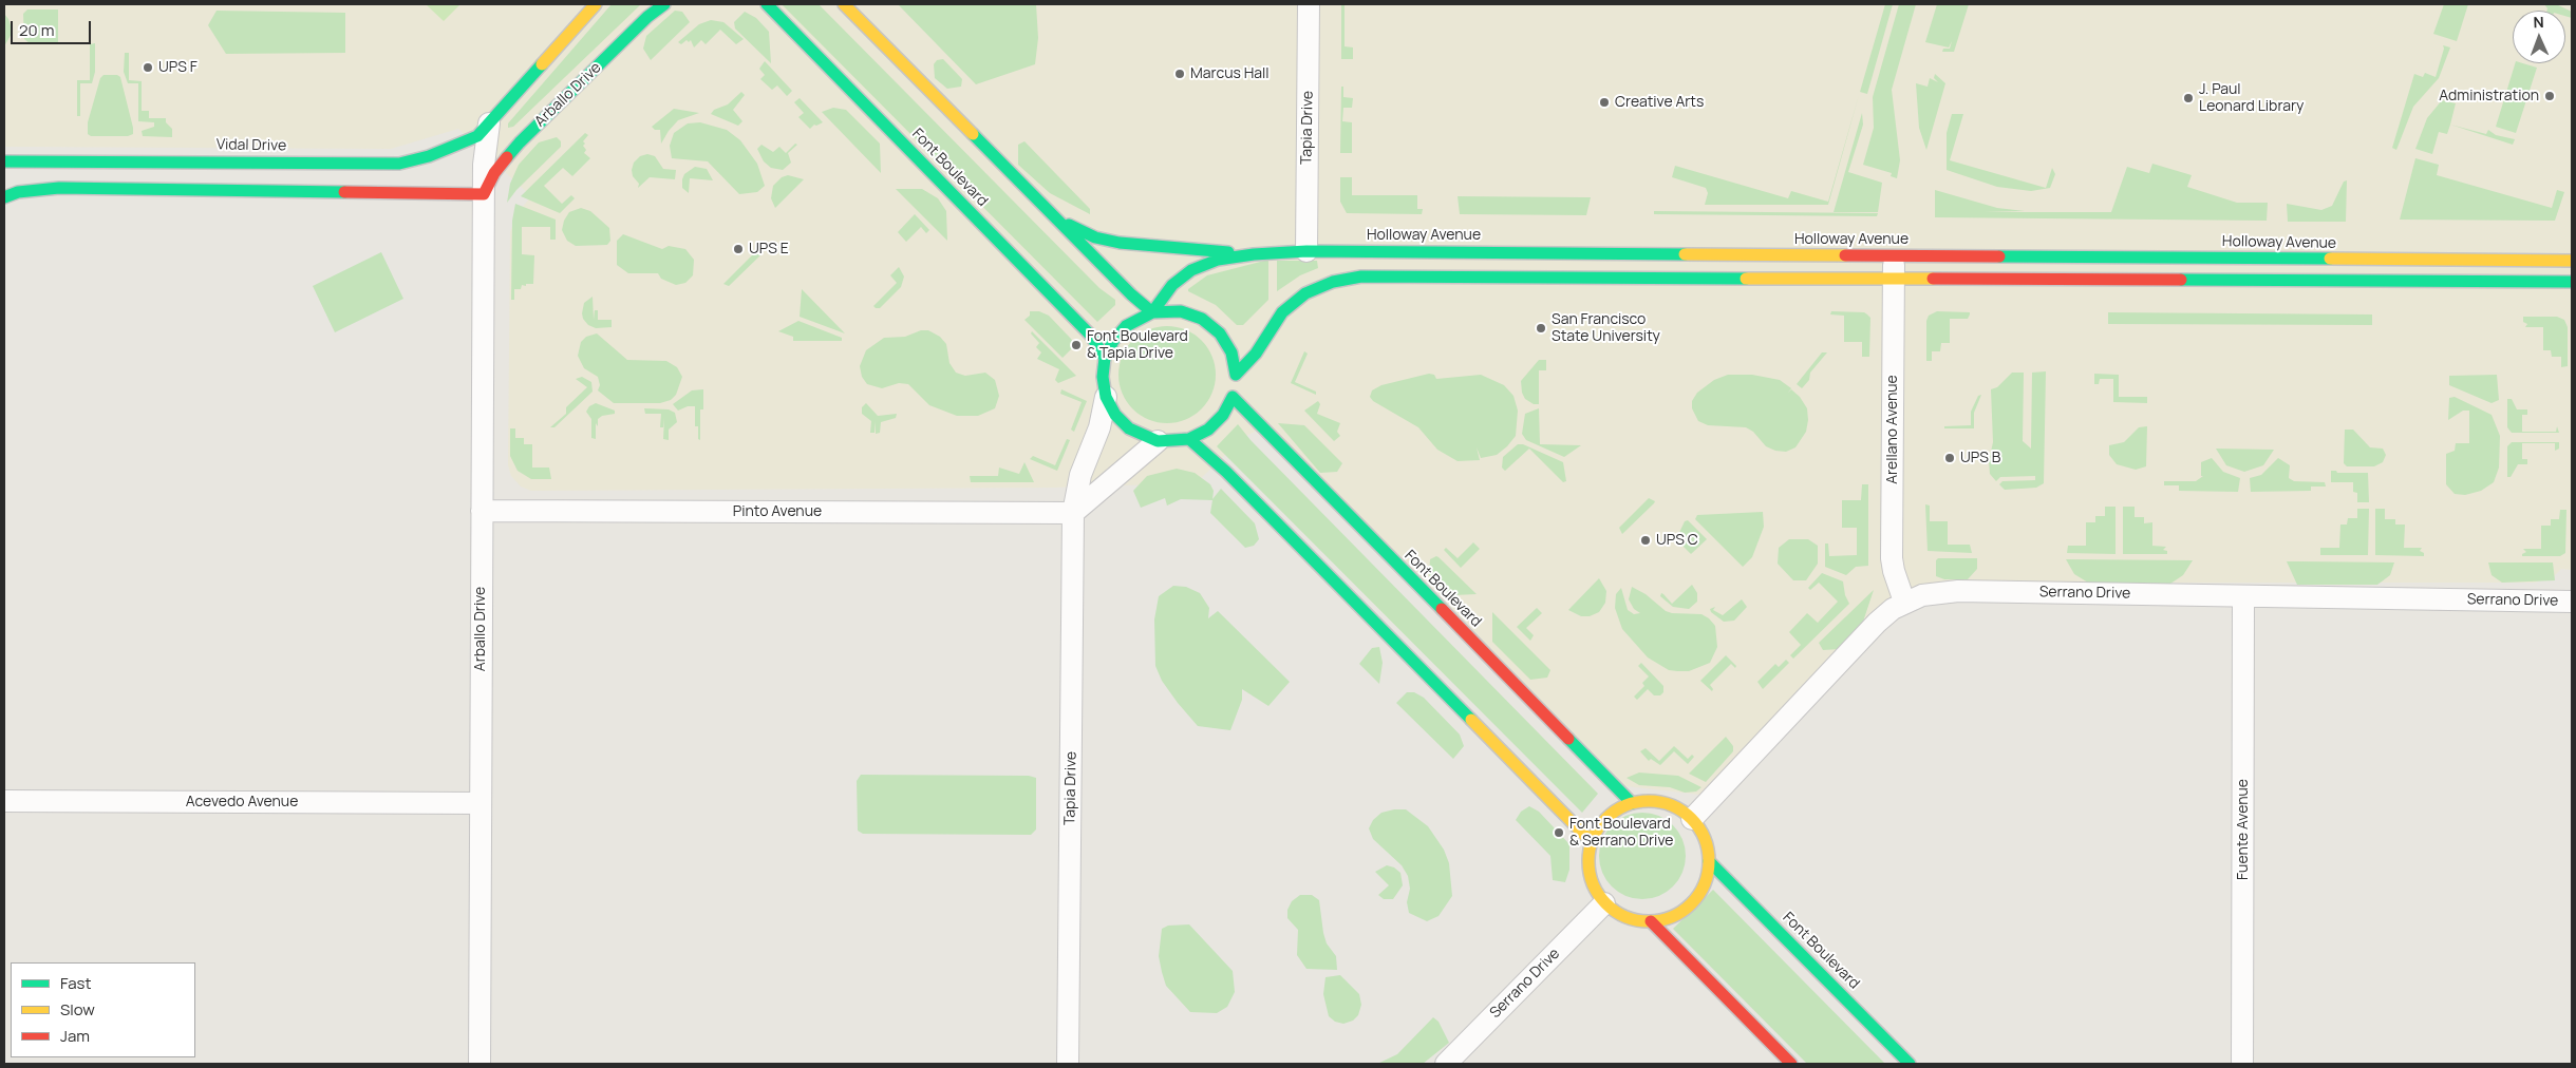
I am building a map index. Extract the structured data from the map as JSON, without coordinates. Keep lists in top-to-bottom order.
{
  "streets": {
    "street": [
      "Arballo Drive",
      "Tapia Drive",
      "Vidal Drive",
      "Font Boulevard",
      "Holloway Avenue",
      "Arellano Avenue",
      "Pinto Avenue",
      "Serrano Drive",
      "Acevedo Avenue",
      "Fuente Avenue"
    ]
  },
  "crossings": [
    ["Arballo Drive", "Vidal Drive"],
    ["Arballo Drive", "Pinto Avenue"],
    ["Arballo Drive", "Acevedo Avenue"],
    ["Tapia Drive", "Font Boulevard"],
    ["Tapia Drive", "Holloway Avenue"],
    ["Tapia Drive", "Pinto Avenue"],
    ["Font Boulevard", "Holloway Avenue"],
    ["Font Boulevard", "Serrano Drive"],
    ["Holloway Avenue", "Arellano Avenue"],
    ["Arellano Avenue", "Serrano Drive"],
    ["Serrano Drive", "Fuente Avenue"]
  ],
  "places": [
    "UPS F",
    "Marcus Hall",
    "Administration",
    "J. Paul Leonard Library",
    "Creative Arts",
    "UPS E",
    "San Francisco State University",
    "Font Boulevard & Tapia Drive",
    "UPS B",
    "UPS C",
    "Font Boulevard & Serrano Drive"
  ],
  "legend": ["Fast", "Slow", "Jam"],
  "scale_bar": "20 m",
  "north": "top"
}
